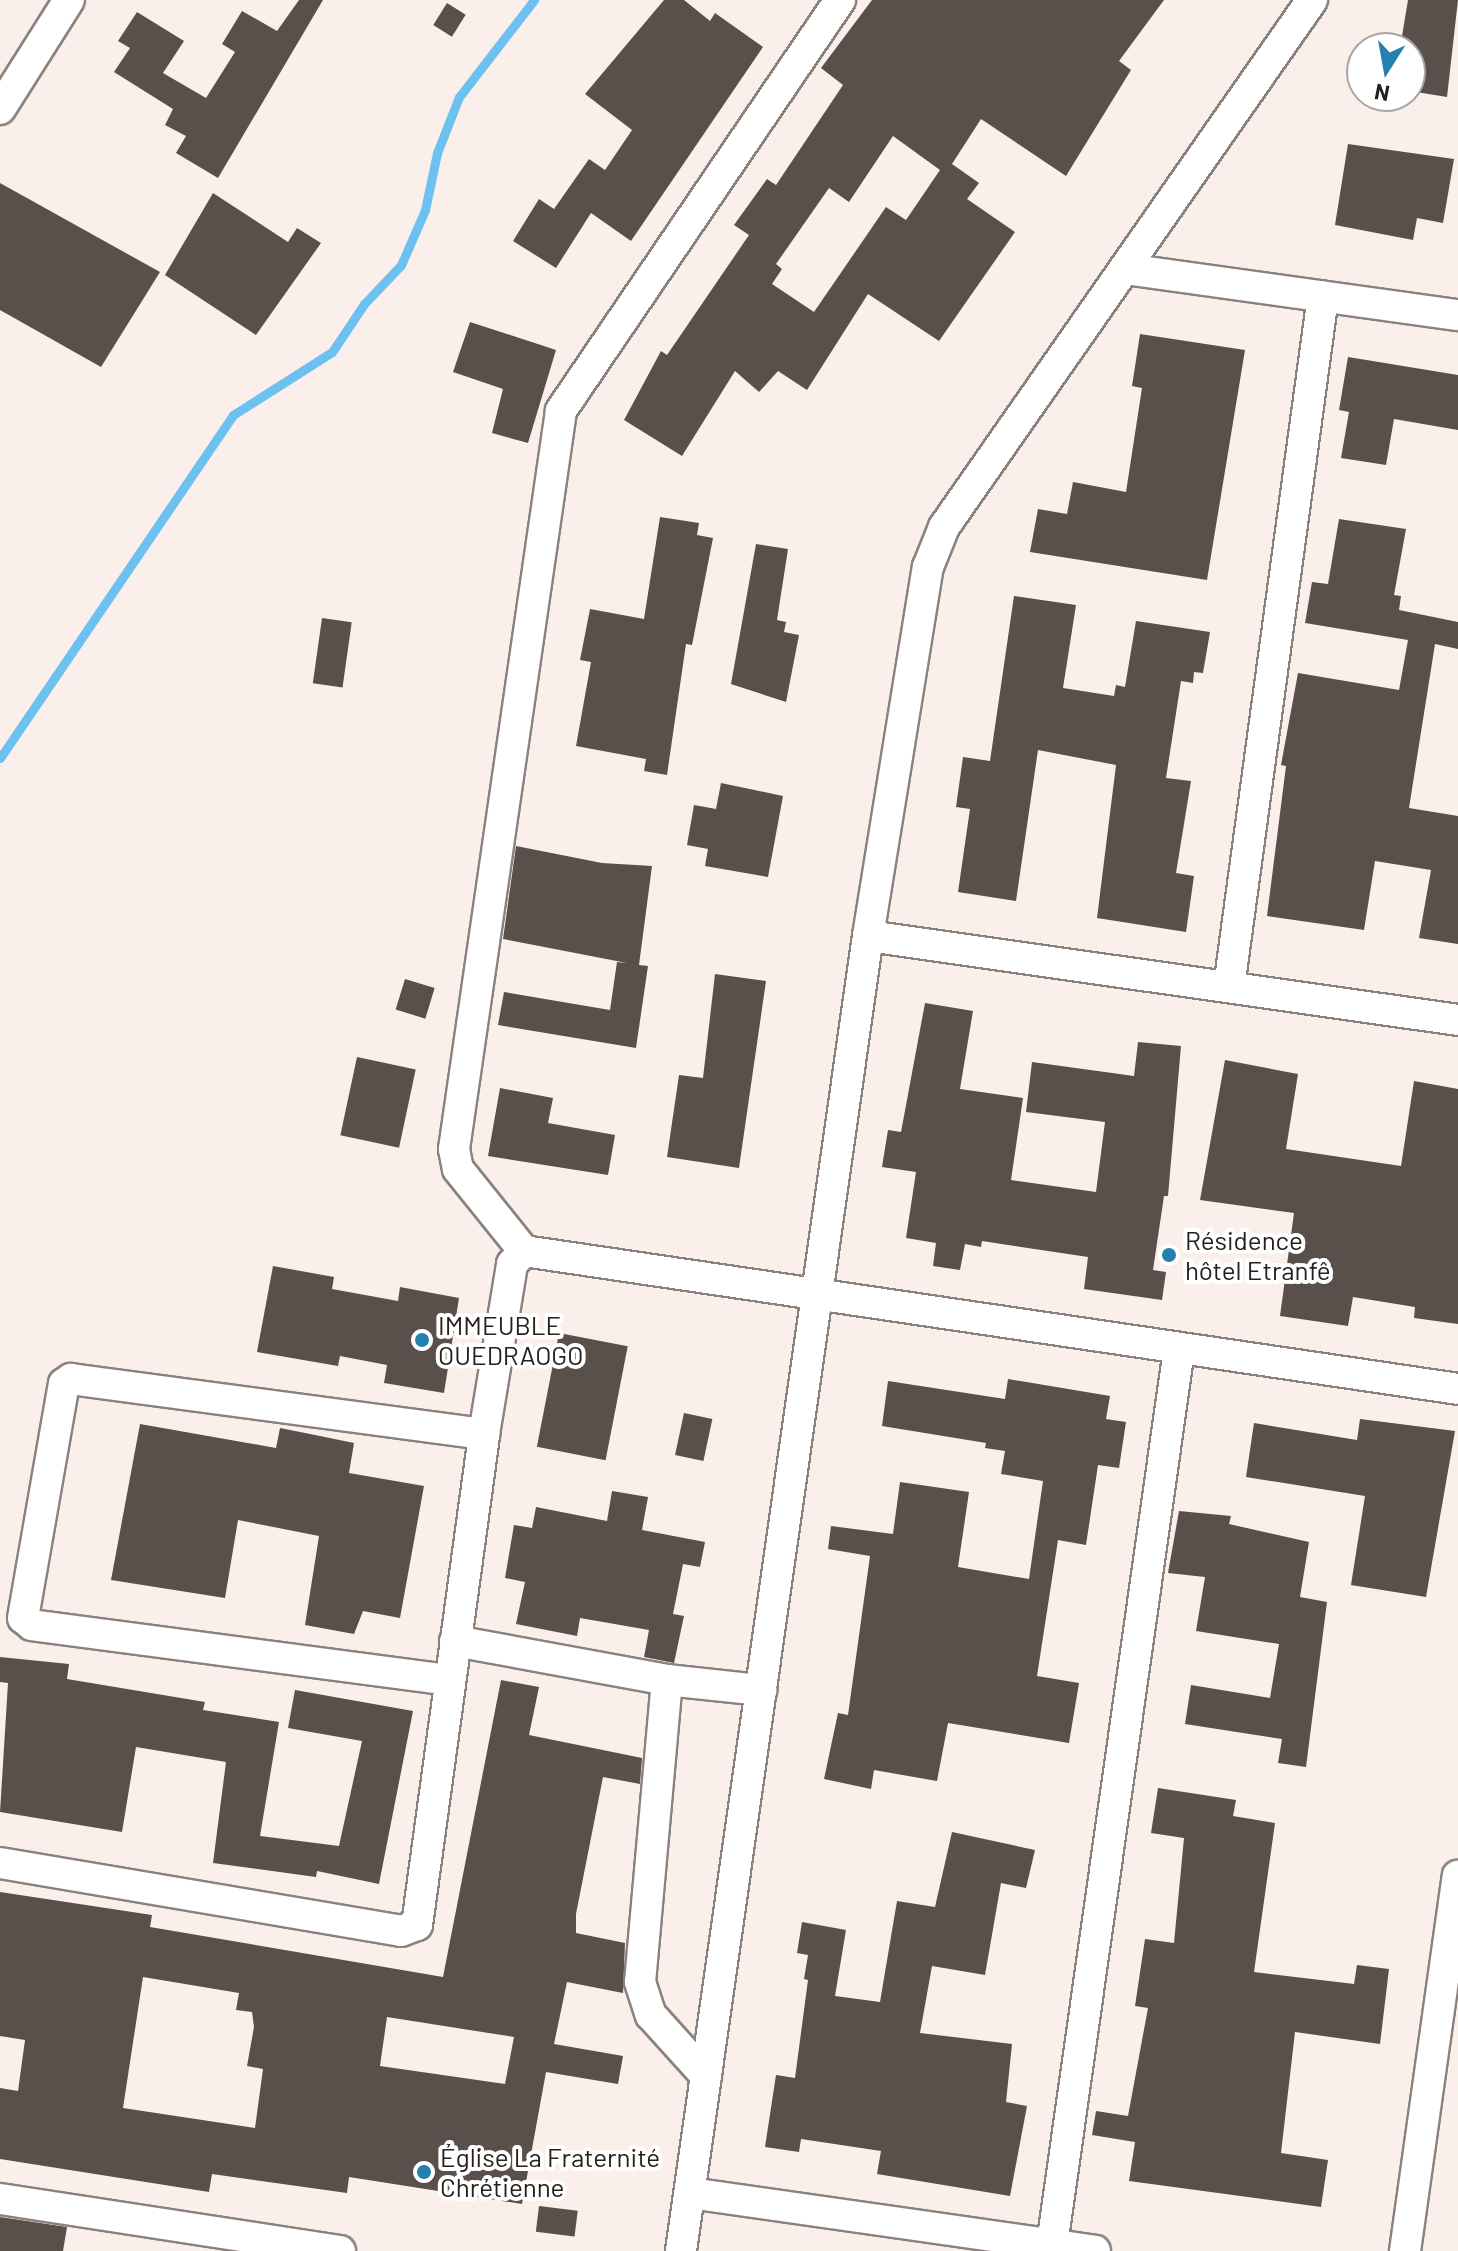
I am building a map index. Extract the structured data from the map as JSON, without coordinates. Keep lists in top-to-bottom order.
{
  "places": ["Résidence hôtel Etranfê", "IMMEUBLE OUEDRAOGO", "Église La Fraternité Chrétienne"],
  "north": "bottom"
}
